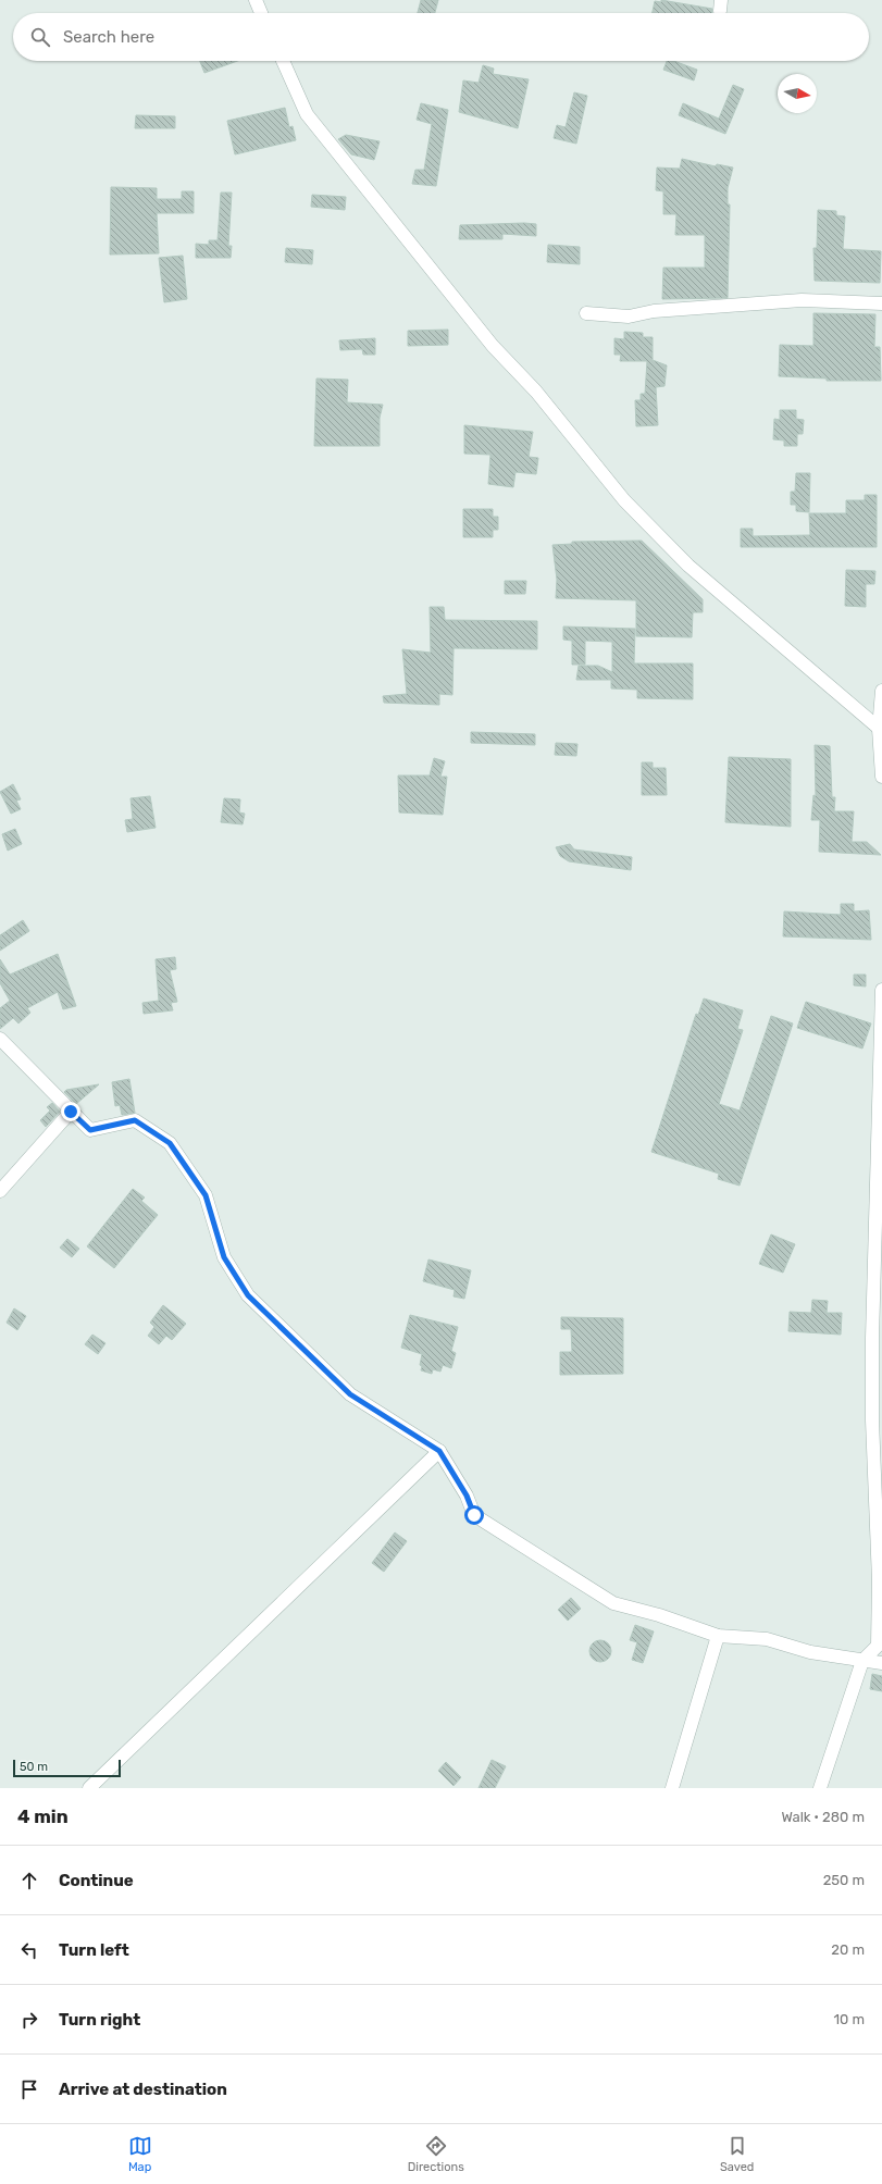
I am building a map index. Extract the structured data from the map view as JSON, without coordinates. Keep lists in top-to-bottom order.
{
  "scale_bar": "50 m",
  "north": "right",
  "page": {
    "search": "Search here",
    "scale": "50 m",
    "heading": ["4 min", "Walk · 280 m"],
    "list": [
      ["Continue", "250 m"],
      ["Turn left", "20 m"],
      ["Turn right", "10 m"],
      "Arrive at destination"
    ],
    "nav": ["Map", "Directions", "Saved"]
  }
}
